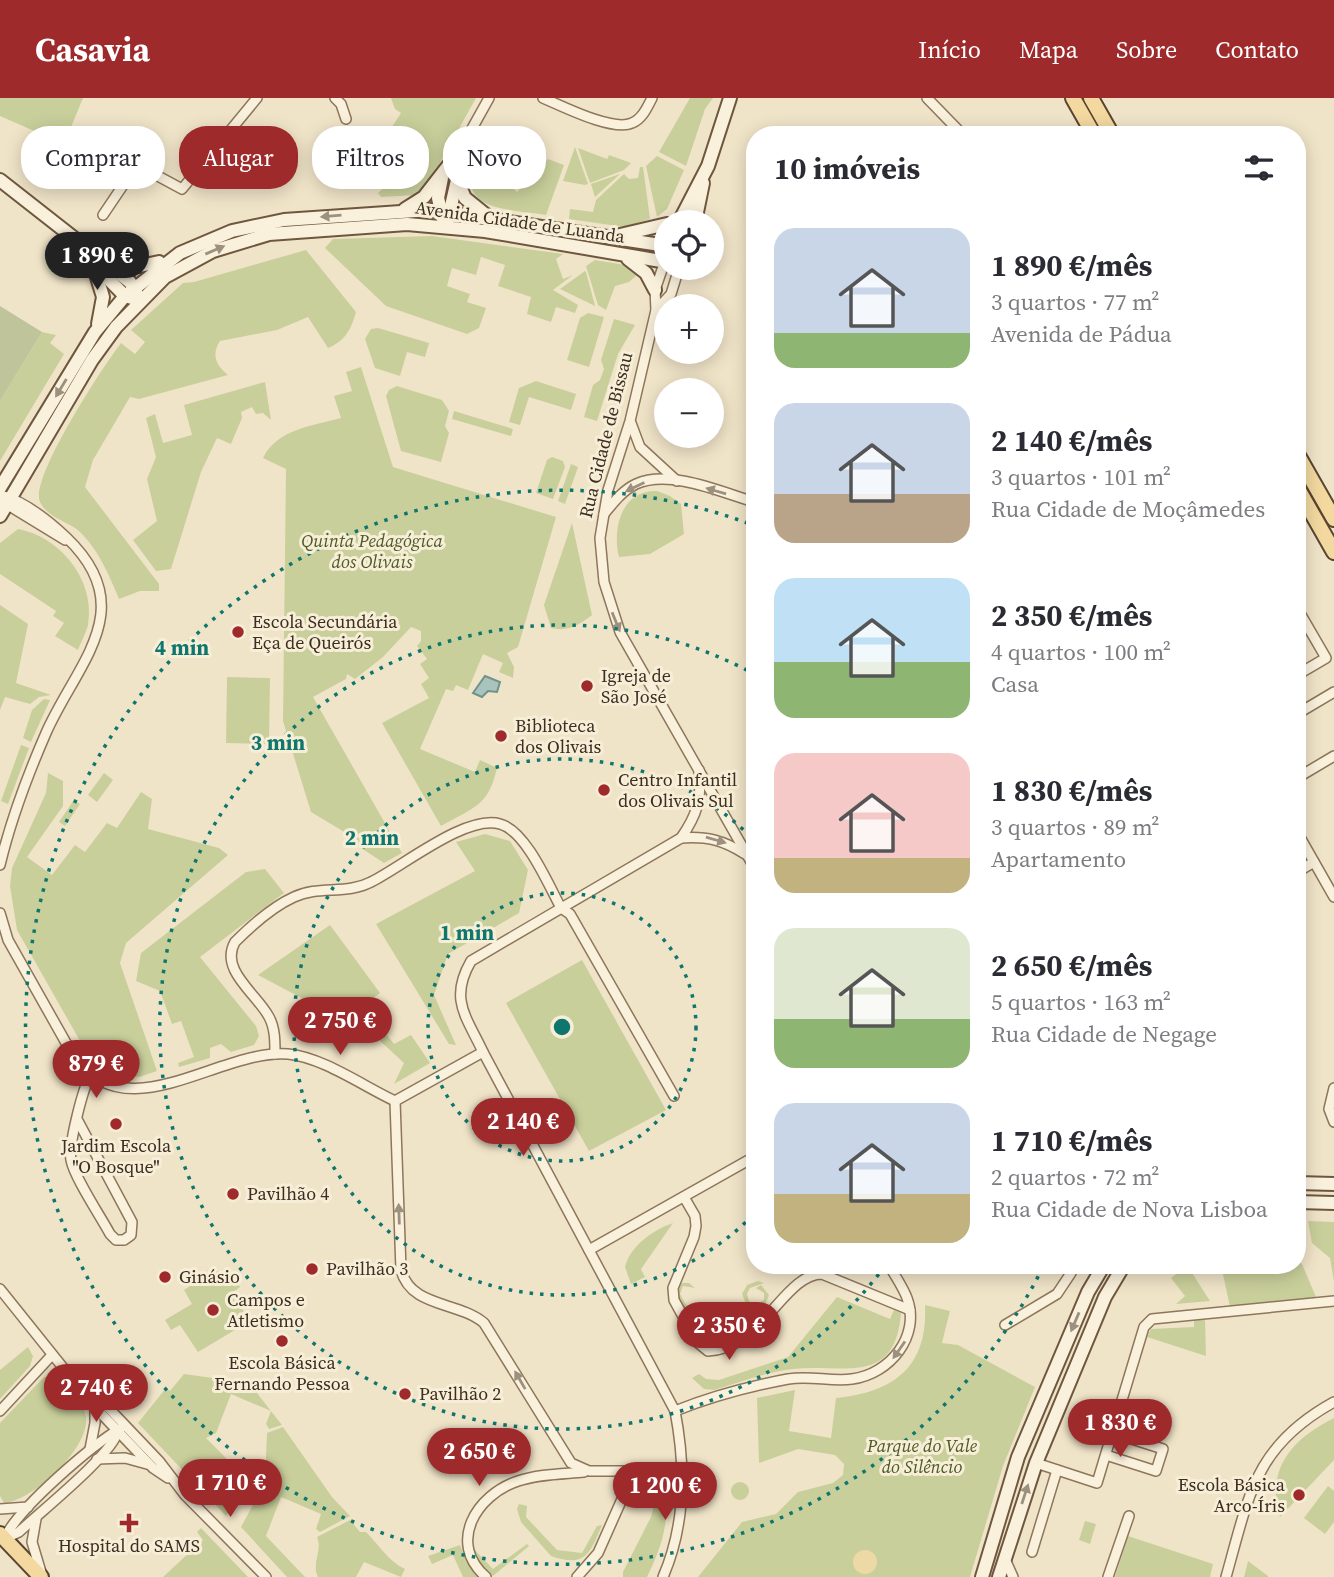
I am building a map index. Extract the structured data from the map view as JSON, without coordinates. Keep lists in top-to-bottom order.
{
  "streets": {
    "main road": ["Avenida Cidade de Luanda"],
    "street": ["Rua Cidade de Bissau"]
  },
  "one_way": ["Rua Cidade de Bissau"],
  "parks": ["Quinta Pedagógica dos Olivais", "Parque do Vale do Silêncio"],
  "places": {
    "other": [
      "Escola Secundária Eça de Queirós",
      "Igreja de São José",
      "Biblioteca dos Olivais",
      "Centro Infantil dos Olivais Sul",
      "Jardim Escola \"O Bosque\"",
      "Pavilhão 4",
      "Pavilhão 3",
      "Ginásio",
      "Campos e Atletismo",
      "Escola Básica Fernando Pessoa",
      "Pavilhão 2",
      "Escola Básica Arco-Íris"
    ],
    "health": ["Hospital do SAMS"]
  },
  "page": {
    "header": "Casavia",
    "nav": [
      "Início",
      "Mapa",
      "Sobre",
      "Contato"
    ],
    "chip": [
      "Comprar",
      "Alugar",
      "Filtros",
      "Novo"
    ],
    "heading": "10 imóveis",
    "map_buttons": ["+", "−"],
    "list": [
      {
        "name": "1 890 €/mês",
        "note": "3 quartos · 77 m² · Avenida de Pádua"
      },
      {
        "name": "2 140 €/mês",
        "note": "3 quartos · 101 m² · Rua Cidade de Moçâmedes"
      },
      {
        "name": "2 350 €/mês",
        "note": "4 quartos · 100 m² · Casa"
      },
      {
        "name": "1 830 €/mês",
        "note": "3 quartos · 89 m² · Apartamento"
      },
      {
        "name": "2 650 €/mês",
        "note": "5 quartos · 163 m² · Rua Cidade de Negage"
      },
      {
        "name": "1 710 €/mês",
        "note": "2 quartos · 72 m² · Rua Cidade de Nova Lisboa"
      }
    ],
    "price": [
      "1 890 €",
      "2 750 €",
      "879 €",
      "2 140 €",
      "2 350 €",
      "2 740 €",
      "1 830 €",
      "2 650 €",
      "1 710 €",
      "1 200 €"
    ]
  },
  "rings": [
    "4 min",
    "3 min",
    "2 min",
    "1 min"
  ]
}
